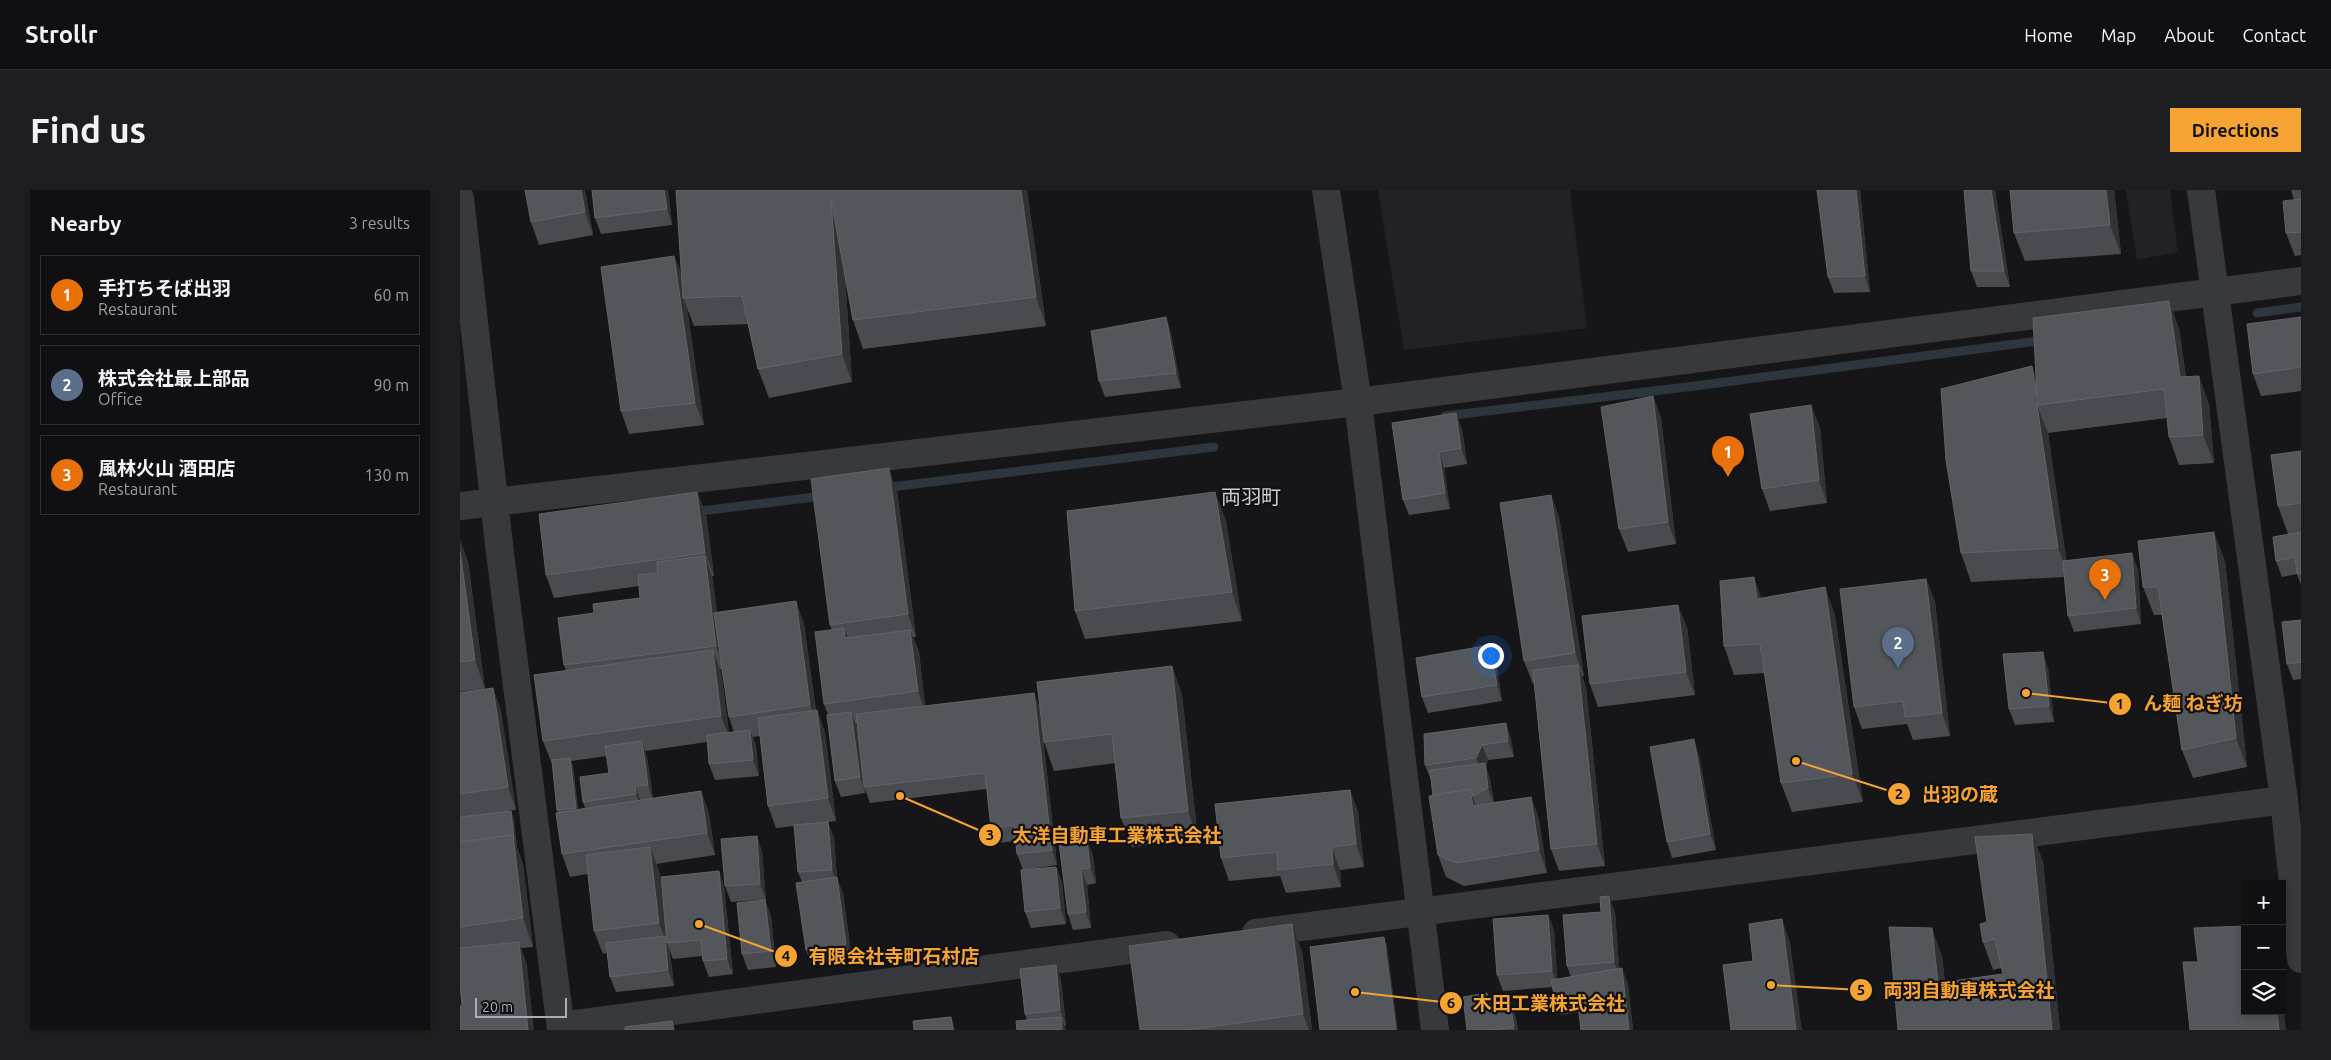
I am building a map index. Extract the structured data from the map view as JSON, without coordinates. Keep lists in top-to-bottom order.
{
  "districts": ["両羽町"],
  "places": [
    "ん麺 ねぎ坊",
    "出羽の蔵",
    "太洋自動車工業株式会社",
    "有限会社寺町石村店",
    "両羽自動車株式会社",
    "木田工業株式会社"
  ],
  "scale_bar": "20 m",
  "page": {
    "header": "Strollr",
    "nav": [
      "Home",
      "Map",
      "About",
      "Contact"
    ],
    "buttons": "Directions",
    "title": "Find us",
    "heading": ["Nearby", "3 results"],
    "list": [
      {
        "mark": "1",
        "name": "手打ちそば出羽",
        "note": "Restaurant",
        "value": "60 m"
      },
      {
        "mark": "2",
        "name": "株式会社最上部品",
        "note": "Office",
        "value": "90 m"
      },
      {
        "mark": "3",
        "name": "風林火山 酒田店",
        "note": "Restaurant",
        "value": "130 m"
      }
    ],
    "pins": ["1", "3", "2"],
    "map_buttons": ["+", "−"],
    "scale": "20 m"
  }
}
